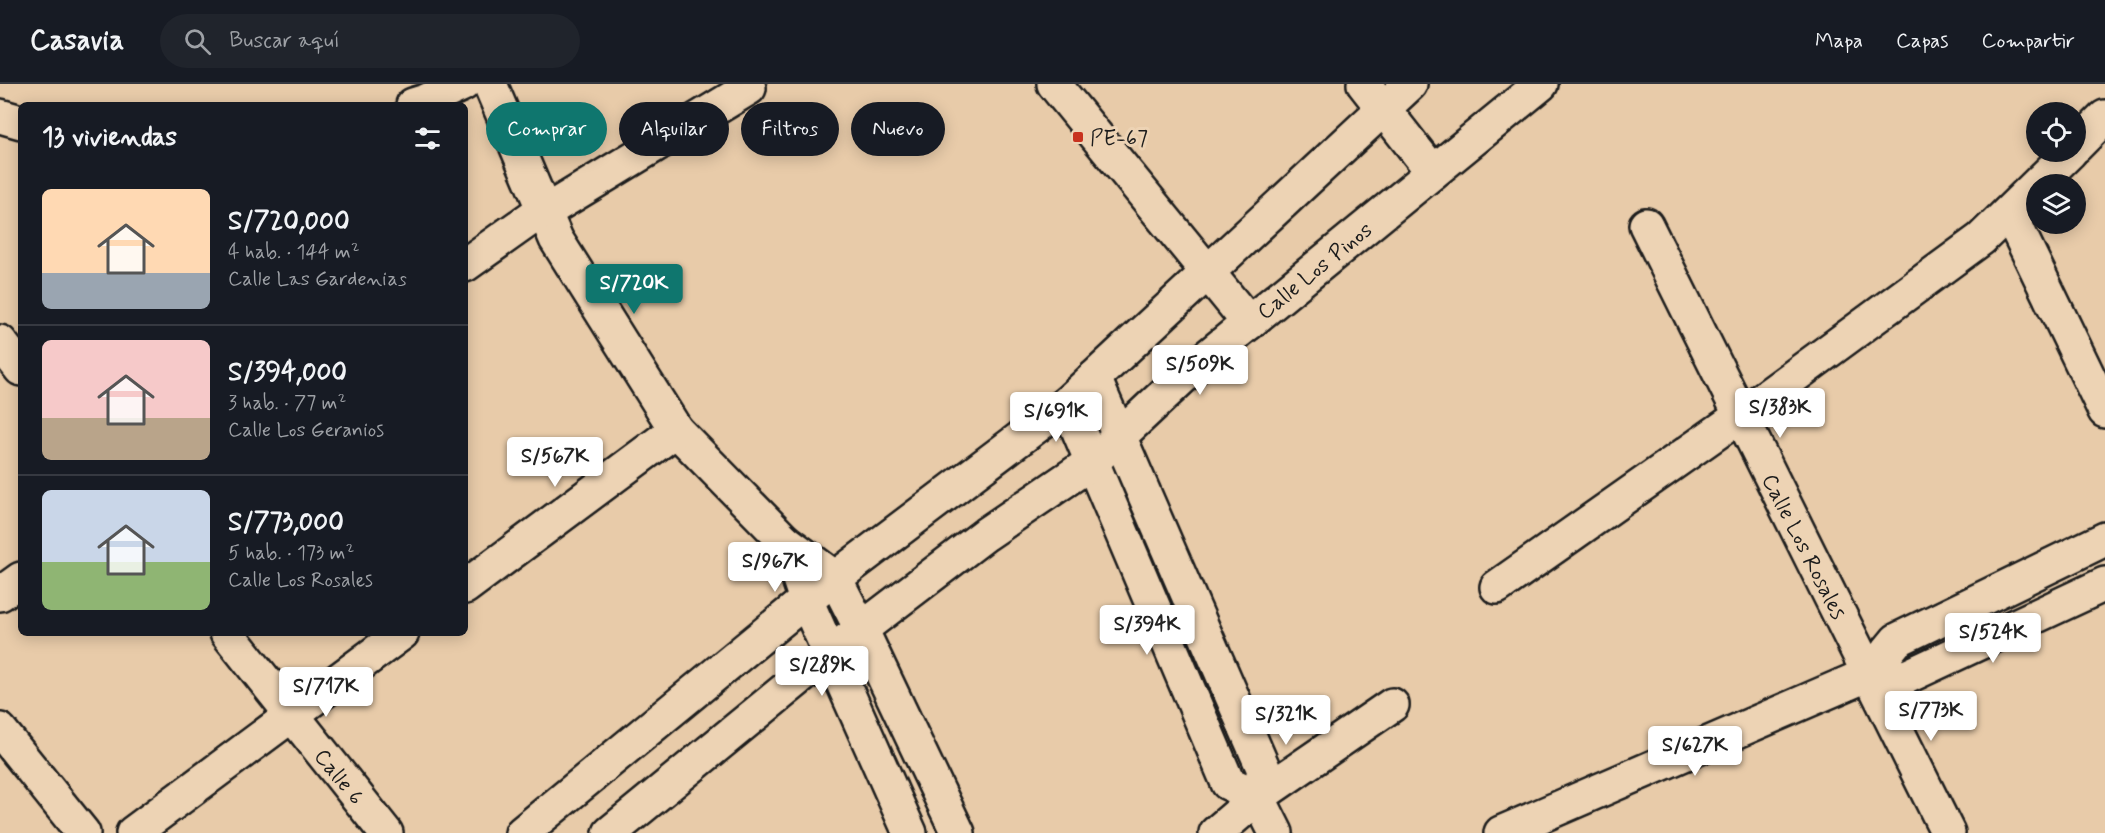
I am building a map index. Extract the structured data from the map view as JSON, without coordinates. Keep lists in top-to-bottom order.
{
  "streets": {
    "street": ["Calle Los Pinos", "Calle Los Rosales", "Calle 6"]
  },
  "places": {
    "transit": ["PE-67"]
  },
  "page": {
    "header": "Casavia",
    "search": "Buscar aquí",
    "nav": ["Mapa", "Capas", "Compartir"],
    "chip": [
      "Comprar",
      "Alquilar",
      "Filtros",
      "Nuevo"
    ],
    "heading": "13 viviendas",
    "list": [
      {
        "name": "S/720,000",
        "note": "4 hab. · 144 m² · Calle Las Gardenias"
      },
      {
        "name": "S/394,000",
        "note": "3 hab. · 77 m² · Calle Los Geranios"
      },
      {
        "name": "S/773,000",
        "note": "5 hab. · 173 m² · Calle Los Rosales"
      }
    ],
    "price": [
      "S/720K",
      "S/509K",
      "S/383K",
      "S/691K",
      "S/567K",
      "S/967K",
      "S/394K",
      "S/524K",
      "S/289K",
      "S/717K",
      "S/773K",
      "S/321K",
      "S/627K"
    ]
  }
}
